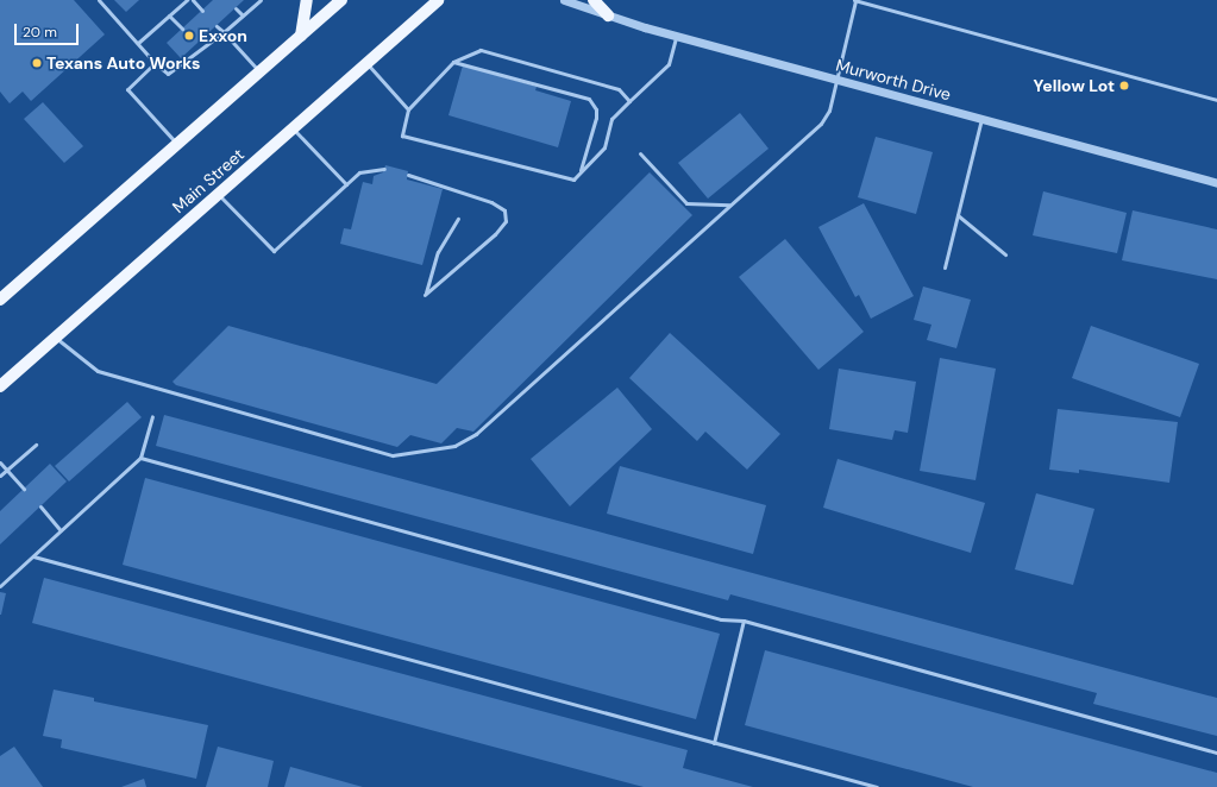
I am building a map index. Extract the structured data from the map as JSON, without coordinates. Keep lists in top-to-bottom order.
{
  "streets": {
    "main road": ["Main Street"],
    "street": ["Murworth Drive"]
  },
  "places": ["Exxon", "Texans Auto Works", "Yellow Lot"],
  "scale_bar": "20 m"
}
